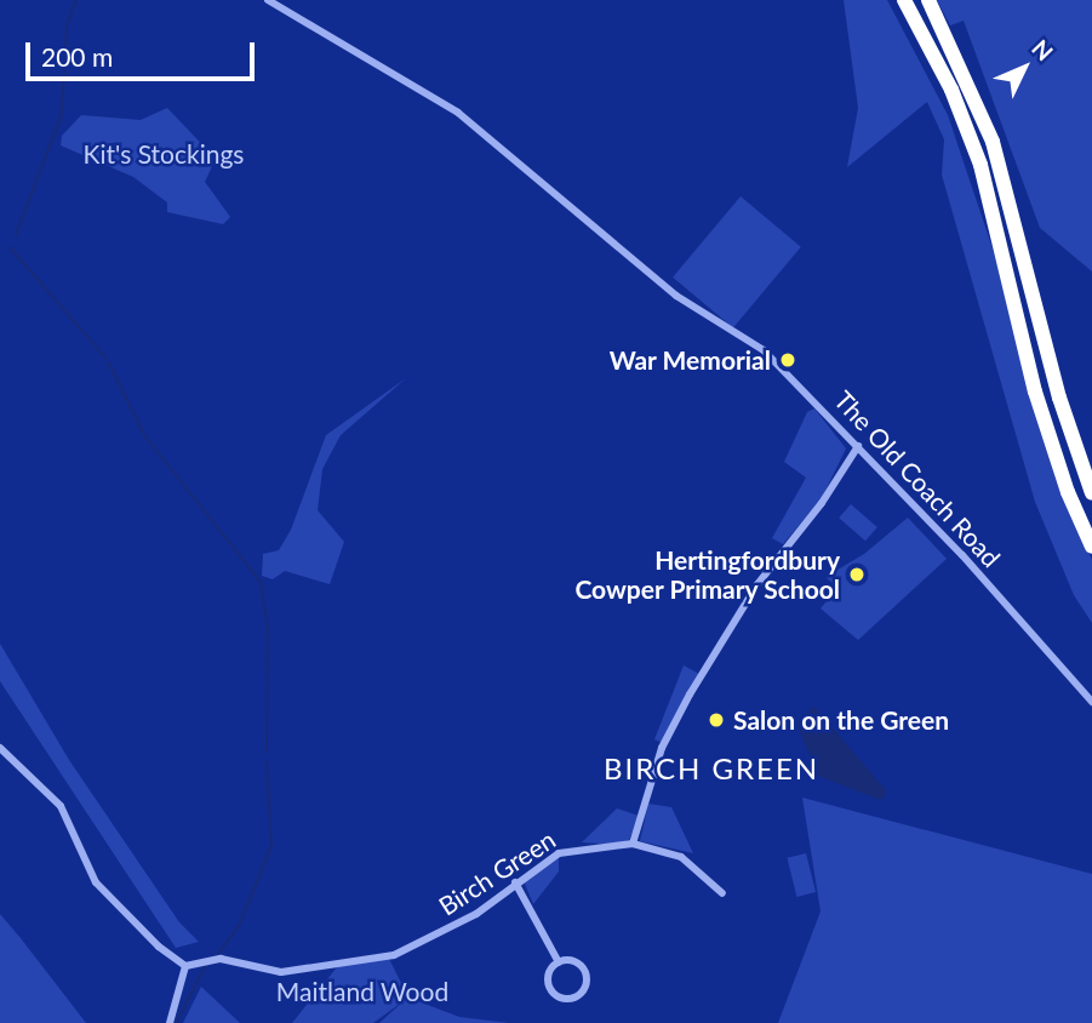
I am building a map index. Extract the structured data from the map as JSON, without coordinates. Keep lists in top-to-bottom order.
{
  "streets": {
    "street": ["The Old Coach Road", "Birch Green"]
  },
  "districts": ["BIRCH GREEN"],
  "parks": ["Kit's Stockings", "Maitland Wood"],
  "places": ["War Memorial", "Hertingfordbury Cowper Primary School", "Salon on the Green"],
  "scale_bar": "200 m",
  "north": "top right"
}
